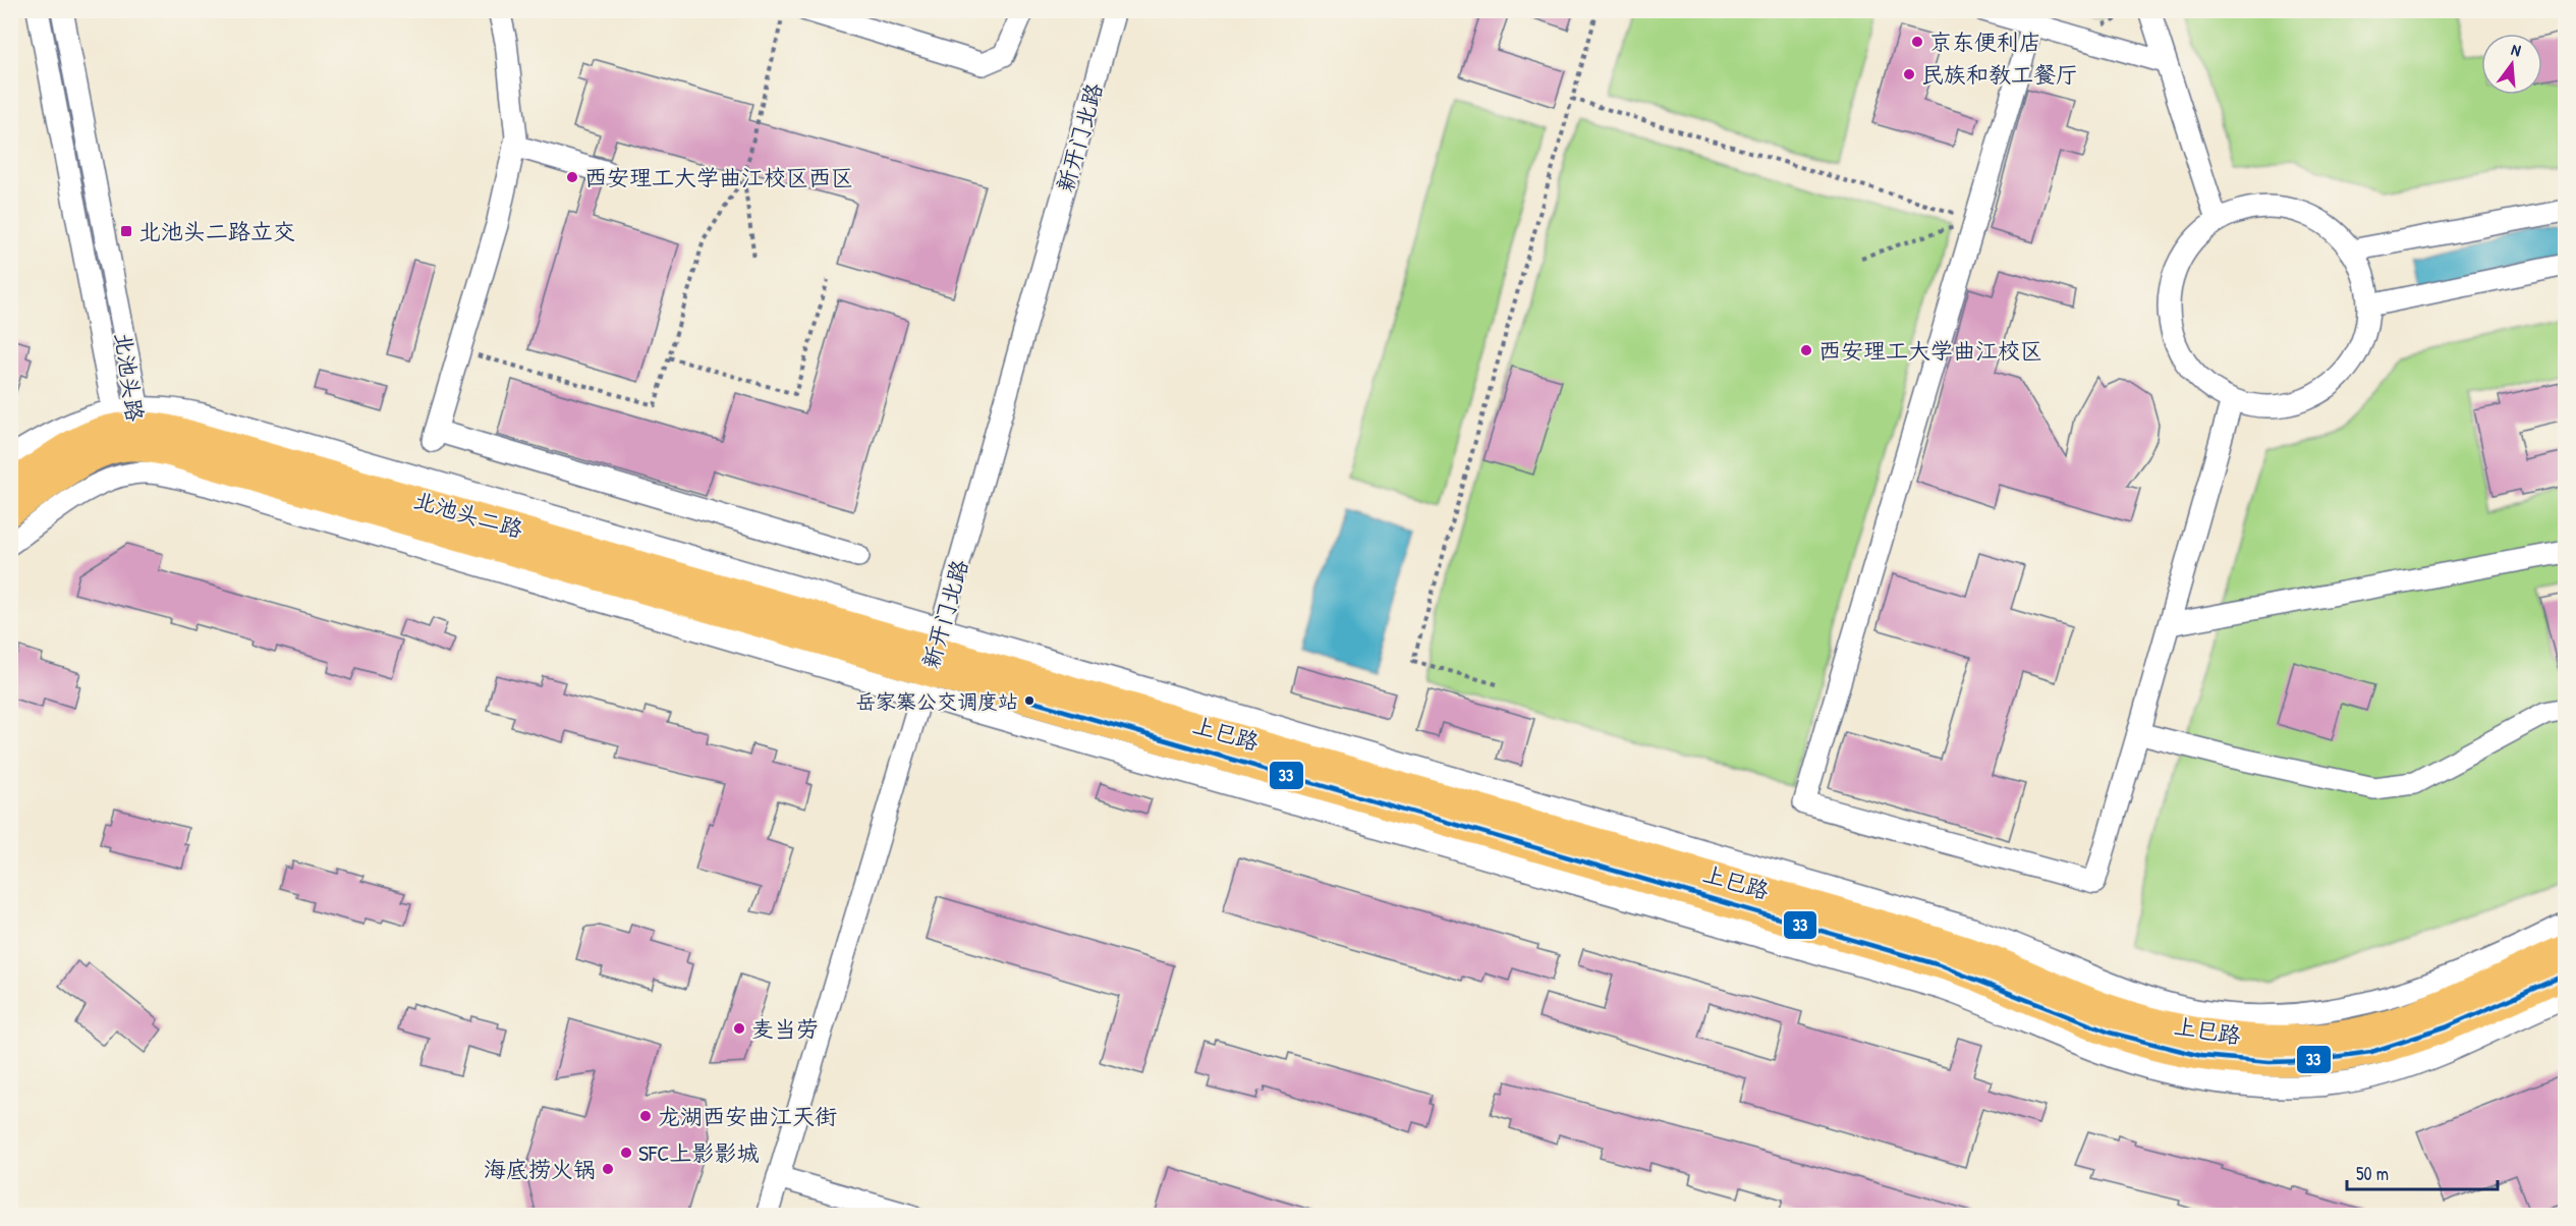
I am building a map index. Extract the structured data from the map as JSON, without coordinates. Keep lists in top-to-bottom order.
{
  "streets": {
    "main road": ["北池头二路", "上巳路"],
    "street": ["新开门北路", "北池头路"]
  },
  "crossings": [
    ["新开门北路", "北池头二路"],
    ["新开门北路", "上巳路"],
    ["北池头路", "北池头二路"],
    ["北池头二路", "上巳路"]
  ],
  "places": {
    "other": [
      "京东便利店",
      "民族和教工餐厅",
      "西安理工大学曲江校区西区",
      "西安理工大学曲江校区",
      "岳家寨公交调度站",
      "麦当劳",
      "龙湖西安曲江天街",
      "SFC上影影城",
      "海底捞火锅"
    ],
    "transit": ["北池头二路立交"]
  },
  "lines": ["transit line 33"],
  "scale_bar": "50 m",
  "north": "top"
}
